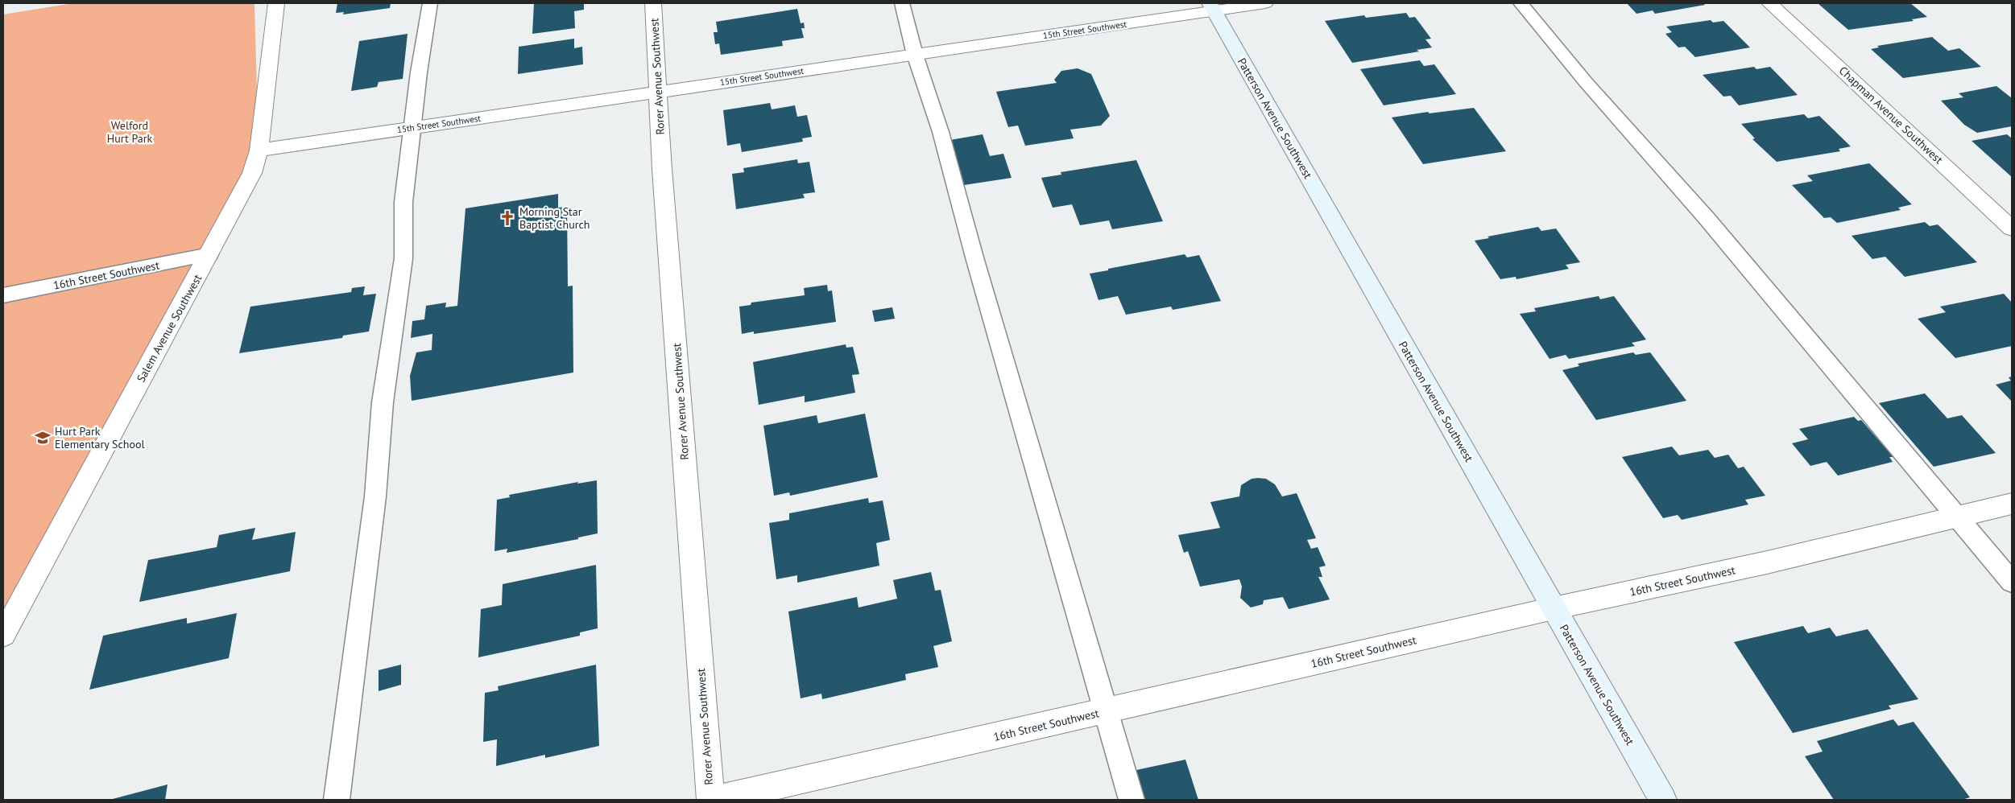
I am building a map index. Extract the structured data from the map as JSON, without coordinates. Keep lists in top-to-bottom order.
{
  "streets": {
    "main road": ["Patterson Avenue Southwest"],
    "street": [
      "15th Street Southwest",
      "Rorer Avenue Southwest",
      "Chapman Avenue Southwest",
      "16th Street Southwest",
      "Salem Avenue Southwest"
    ]
  },
  "crossings": [
    ["15th Street Southwest", "Rorer Avenue Southwest"],
    ["15th Street Southwest", "Patterson Avenue Southwest"],
    ["15th Street Southwest", "Salem Avenue Southwest"],
    ["Patterson Avenue Southwest", "16th Street Southwest"],
    ["16th Street Southwest", "Salem Avenue Southwest"]
  ],
  "parks": ["Welford Hurt Park"],
  "places": {
    "church": ["Morning Star Baptist Church"],
    "school or university": ["Hurt Park Elementary School"]
  }
}
